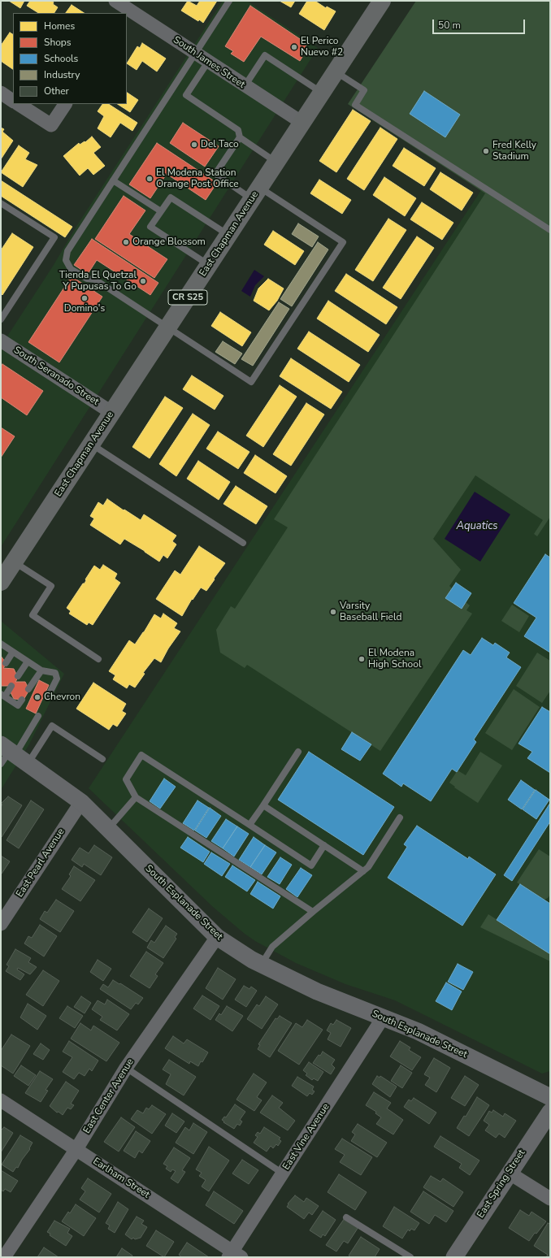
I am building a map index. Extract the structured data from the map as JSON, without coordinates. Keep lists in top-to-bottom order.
{
  "streets": {
    "main road": ["East Chapman Avenue", "CR S25"],
    "street": [
      "South James Street",
      "South Seranado Street",
      "East Pearl Avenue",
      "South Esplanade Street",
      "East Center Avenue",
      "East Vine Avenue",
      "Earlham Street",
      "East Spring Street"
    ]
  },
  "crossings": [
    ["South James Street", "East Chapman Avenue"],
    ["East Chapman Avenue", "South Seranado Street"],
    ["East Pearl Avenue", "South Esplanade Street"],
    ["South Esplanade Street", "East Center Avenue"],
    ["South Esplanade Street", "East Vine Avenue"],
    ["East Center Avenue", "Earlham Street"],
    ["East Vine Avenue", "Earlham Street"]
  ],
  "water": ["Aquatics"],
  "places": [
    "El Perico Nuevo #2",
    "Del Taco",
    "Fred Kelly Stadium",
    "El Modena Station Orange Post Office",
    "Orange Blossom",
    "Tienda El Quetzal Y Pupusas To Go",
    "Domino's",
    "Varsity Baseball Field",
    "El Modena High School",
    "Chevron"
  ],
  "legend": [
    "Homes",
    "Shops",
    "Schools",
    "Industry",
    "Other"
  ],
  "scale_bar": "50 m"
}
